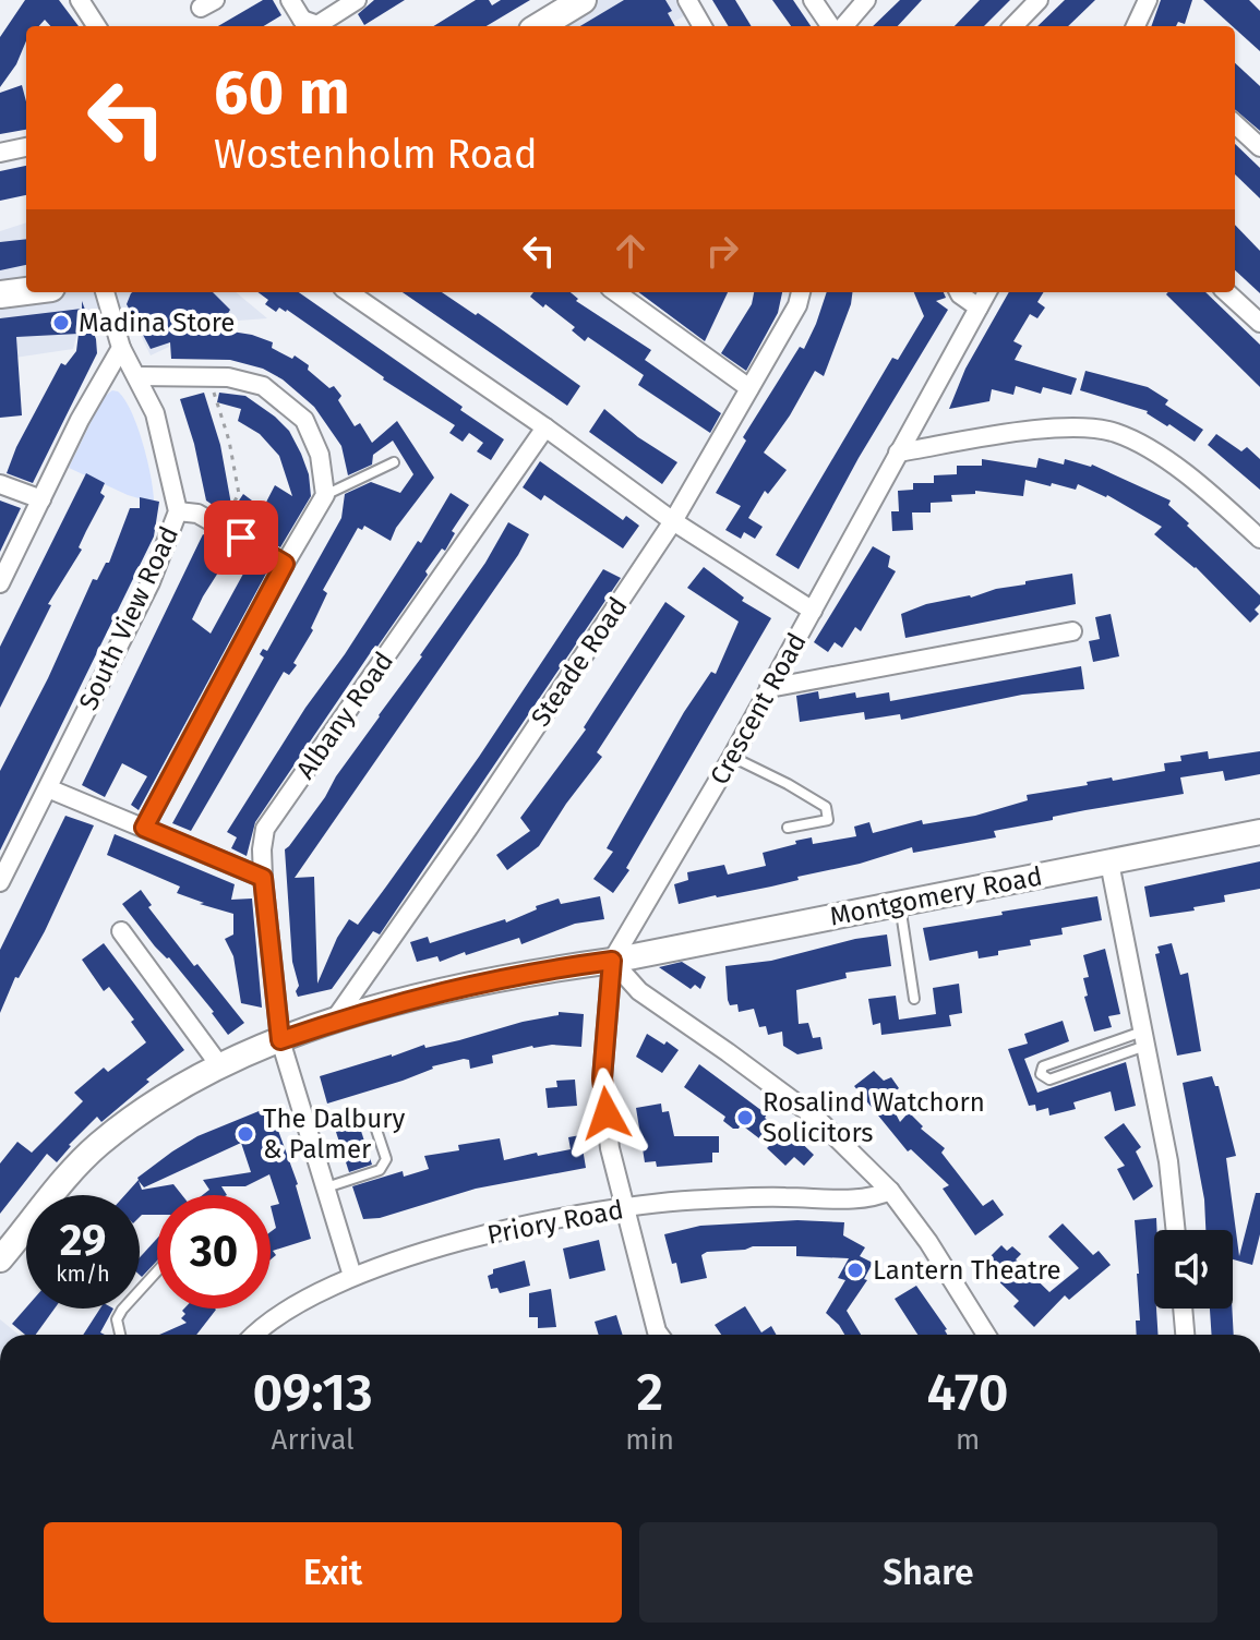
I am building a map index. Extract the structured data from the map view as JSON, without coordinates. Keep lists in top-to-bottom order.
{
  "streets": {
    "street": [
      "South View Road",
      "Steade Road",
      "Crescent Road",
      "Albany Road",
      "Montgomery Road",
      "Priory Road"
    ]
  },
  "crossings": [
    ["Steade Road", "Montgomery Road"],
    ["Crescent Road", "Montgomery Road"],
    ["Albany Road", "Montgomery Road"],
    ["Albany Road", "Priory Road"]
  ],
  "places": [
    "Madina Store",
    "Rosalind Watchorn Solicitors",
    "The Dalbury & Palmer",
    "Lantern Theatre"
  ],
  "page": {
    "turn": ["60 m", "Wostenholm Road"],
    "speed": "29 km/h",
    "limit": "30",
    "eta": [
      "09:13",
      "Arrival",
      "2",
      "min",
      "470",
      "m"
    ],
    "buttons": ["Exit", "Share"]
  }
}
